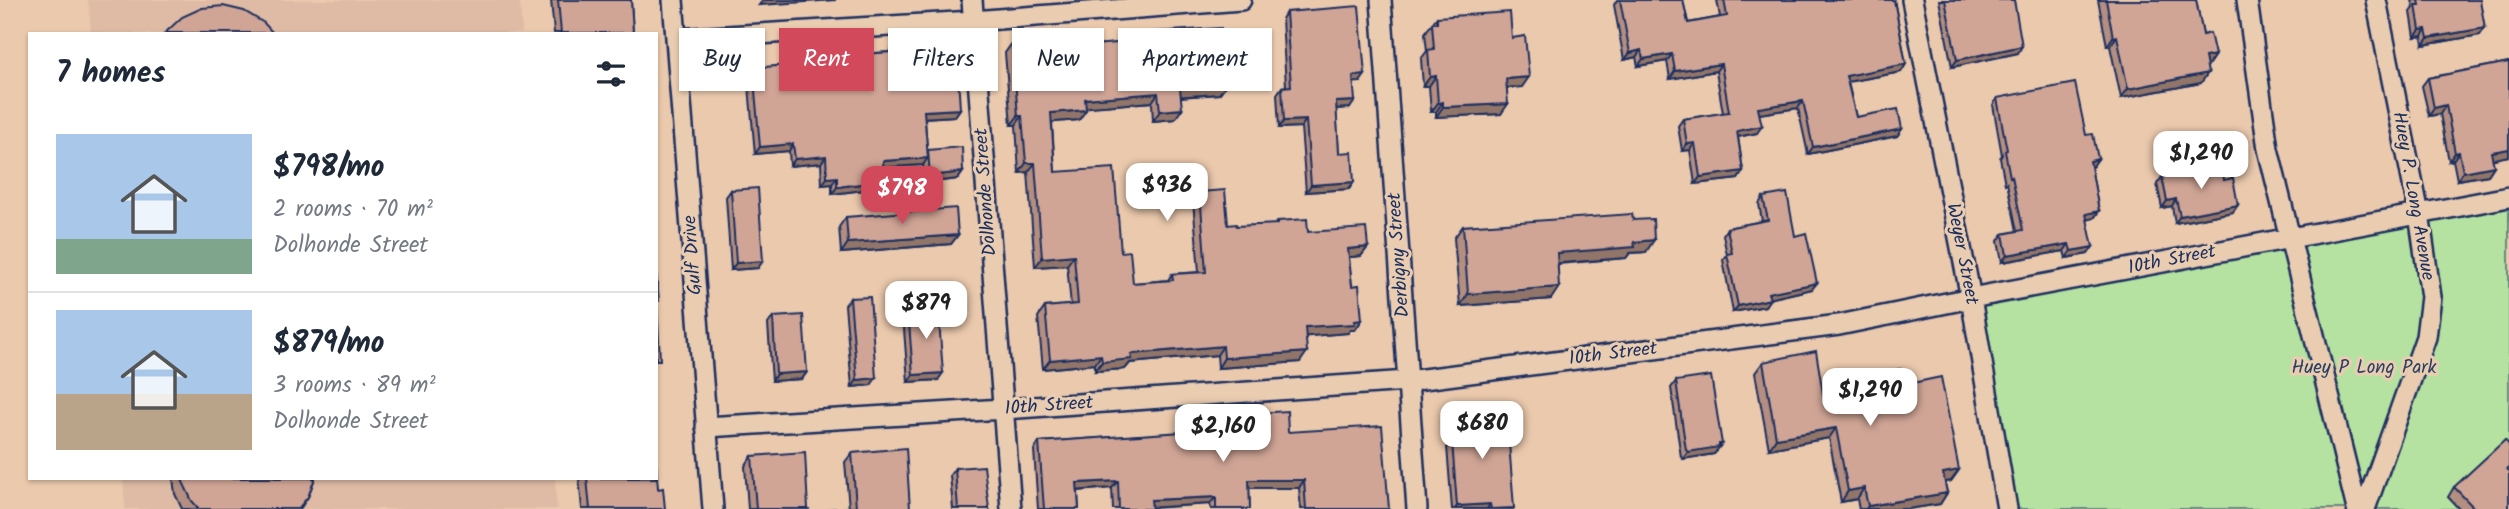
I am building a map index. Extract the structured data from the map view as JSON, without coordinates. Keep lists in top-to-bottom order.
{
  "streets": {
    "street": [
      "Dolhonde Street",
      "Huey P. Long Avenue",
      "Weyer Street",
      "Gulf Drive",
      "Derbigny Street",
      "10th Street"
    ]
  },
  "crossings": [
    ["Dolhonde Street", "10th Street"],
    ["Huey P. Long Avenue", "10th Street"],
    ["Weyer Street", "10th Street"],
    ["Gulf Drive", "10th Street"],
    ["Derbigny Street", "10th Street"]
  ],
  "parks": ["Huey P Long Park"],
  "page": {
    "chip": [
      "Buy",
      "Rent",
      "Filters",
      "New",
      "Apartment"
    ],
    "heading": "7 homes",
    "list": [
      {
        "name": "$798/mo",
        "note": "2 rooms · 70 m² · Dolhonde Street"
      },
      {
        "name": "$879/mo",
        "note": "3 rooms · 89 m² · Dolhonde Street"
      }
    ],
    "price": [
      "$1,290",
      "$936",
      "$798",
      "$879",
      "$1,290",
      "$680",
      "$2,160"
    ]
  }
}
